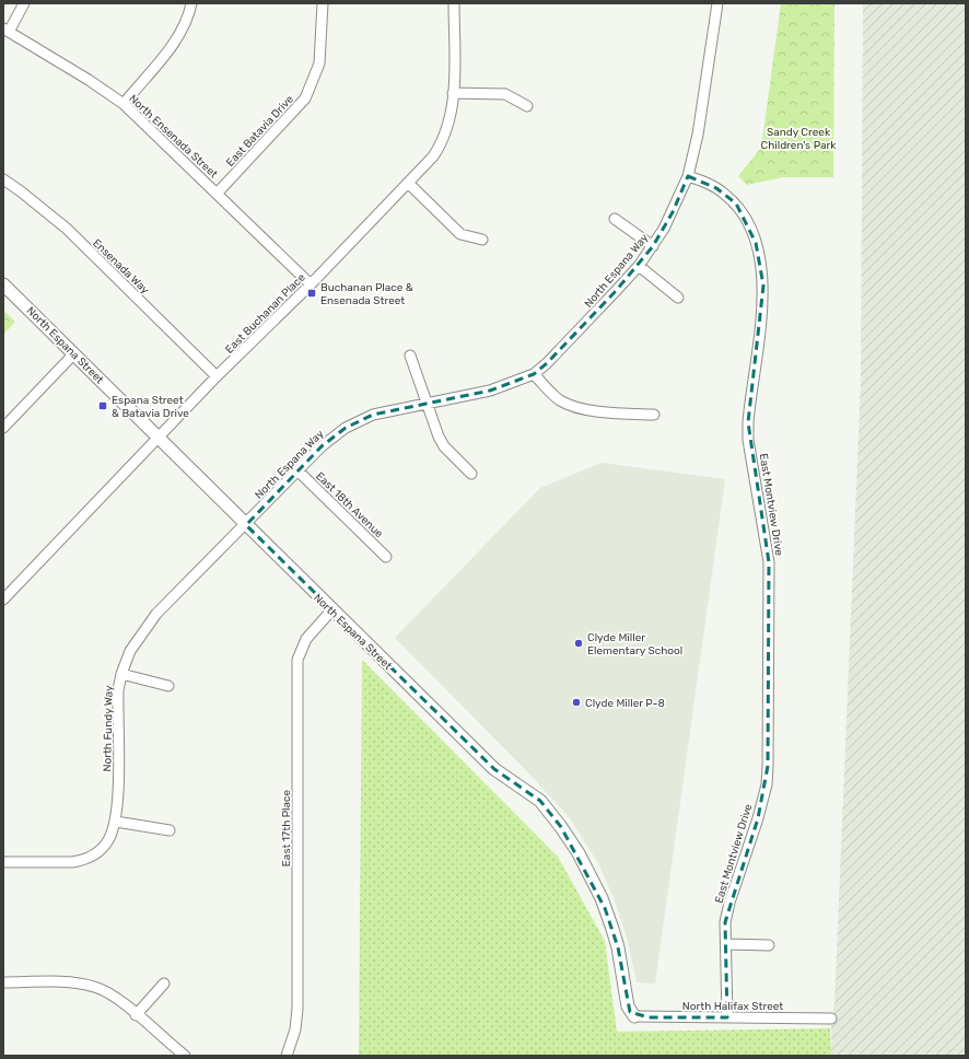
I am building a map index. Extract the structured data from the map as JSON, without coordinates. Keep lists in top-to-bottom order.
{
  "streets": {
    "street": [
      "East Batavia Drive",
      "North Ensenada Street",
      "Ensenada Way",
      "North Espana Way",
      "East Buchanan Place",
      "North Espana Street",
      "East 18th Avenue",
      "East Montview Drive",
      "North Fundy Way",
      "East 17th Place",
      "North Halifax Street"
    ]
  },
  "crossings": [
    ["East Batavia Drive", "North Ensenada Street"],
    ["North Ensenada Street", "East Buchanan Place"],
    ["Ensenada Way", "East Buchanan Place"],
    ["North Espana Way", "North Espana Street"],
    ["North Espana Way", "East 18th Avenue"],
    ["North Espana Way", "East Montview Drive"],
    ["North Espana Way", "North Fundy Way"],
    ["East Buchanan Place", "North Espana Street"],
    ["North Espana Street", "North Fundy Way"],
    ["North Espana Street", "East 17th Place"],
    ["North Espana Street", "North Halifax Street"],
    ["East Montview Drive", "North Halifax Street"]
  ],
  "parks": ["Sandy Creek Children's Park"],
  "places": {
    "transit": ["Buchanan Place & Ensenada Street", "Espana Street & Batavia Drive"],
    "other": ["Clyde Miller Elementary School", "Clyde Miller P-8"]
  }
}
